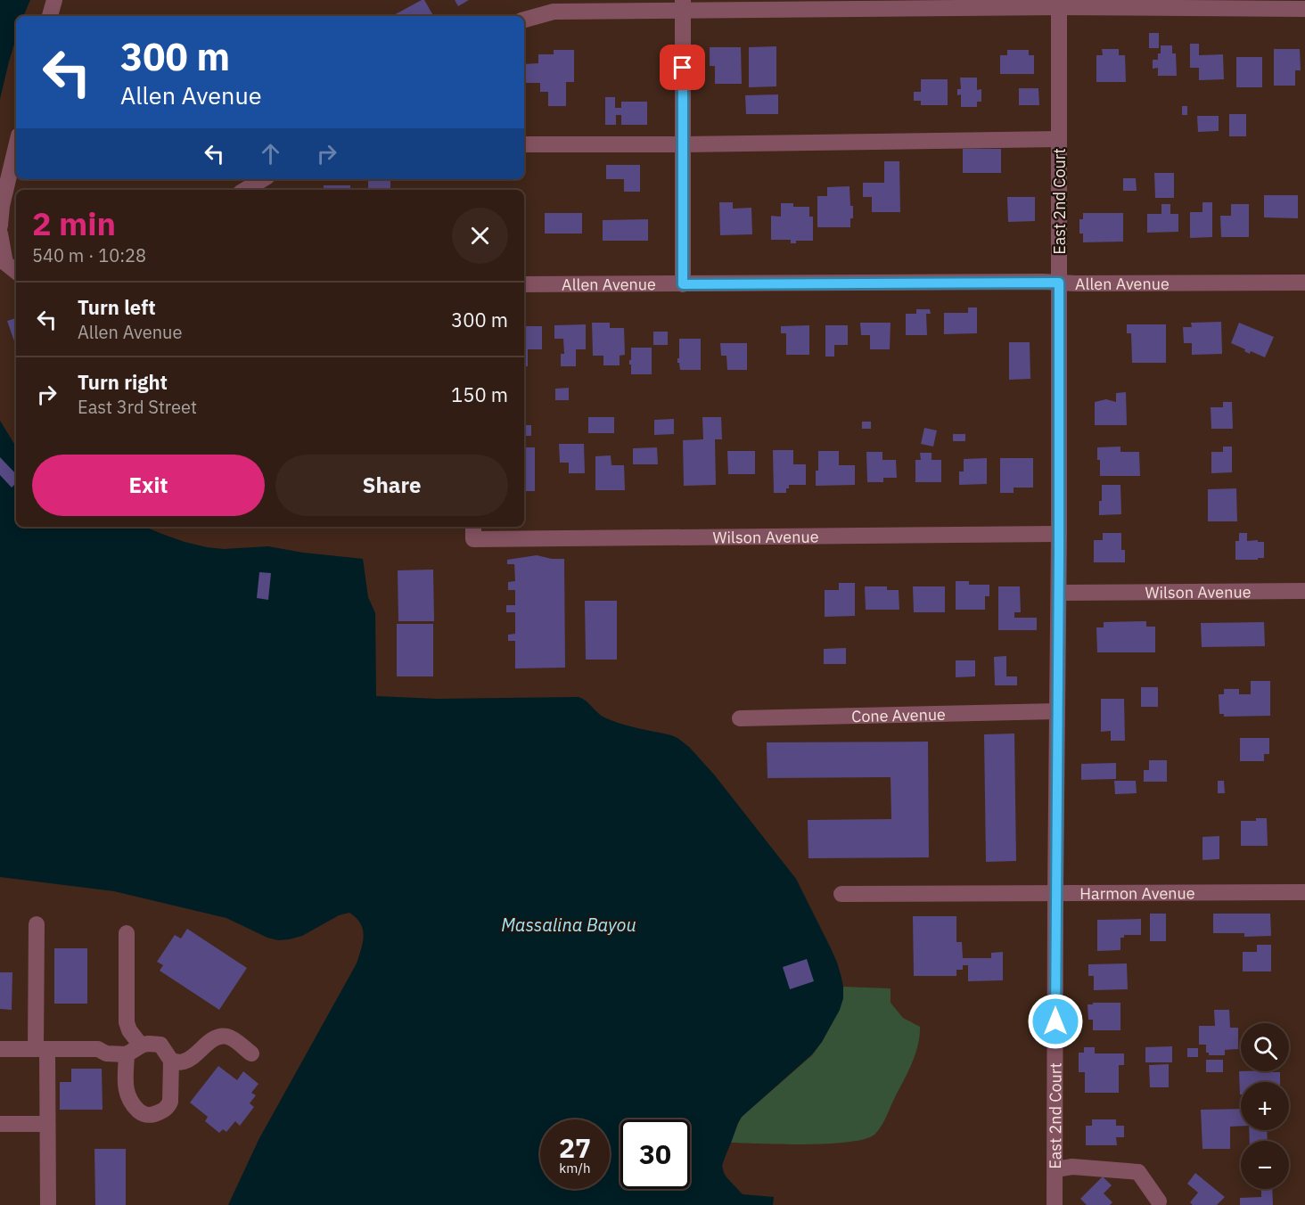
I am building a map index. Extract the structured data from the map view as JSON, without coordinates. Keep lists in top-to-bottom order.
{
  "streets": {
    "street": [
      "East 2nd Court",
      "Allen Avenue",
      "Wilson Avenue",
      "Cone Avenue",
      "Harmon Avenue"
    ]
  },
  "crossings": [
    ["East 2nd Court", "Allen Avenue"],
    ["East 2nd Court", "Wilson Avenue"],
    ["East 2nd Court", "Cone Avenue"],
    ["East 2nd Court", "Harmon Avenue"]
  ],
  "water": ["Massalina Bayou"],
  "page": {
    "turn": ["300 m", "Allen Avenue"],
    "heading": ["2 min", "540 m · 10:28"],
    "list": [
      {
        "name": "Turn left",
        "note": "Allen Avenue",
        "value": "300 m"
      },
      {
        "name": "Turn right",
        "note": "East 3rd Street",
        "value": "150 m"
      }
    ],
    "buttons": ["Exit", "Share"],
    "map_buttons": ["+", "−"],
    "speed": "27 km/h",
    "limit": "30"
  }
}
